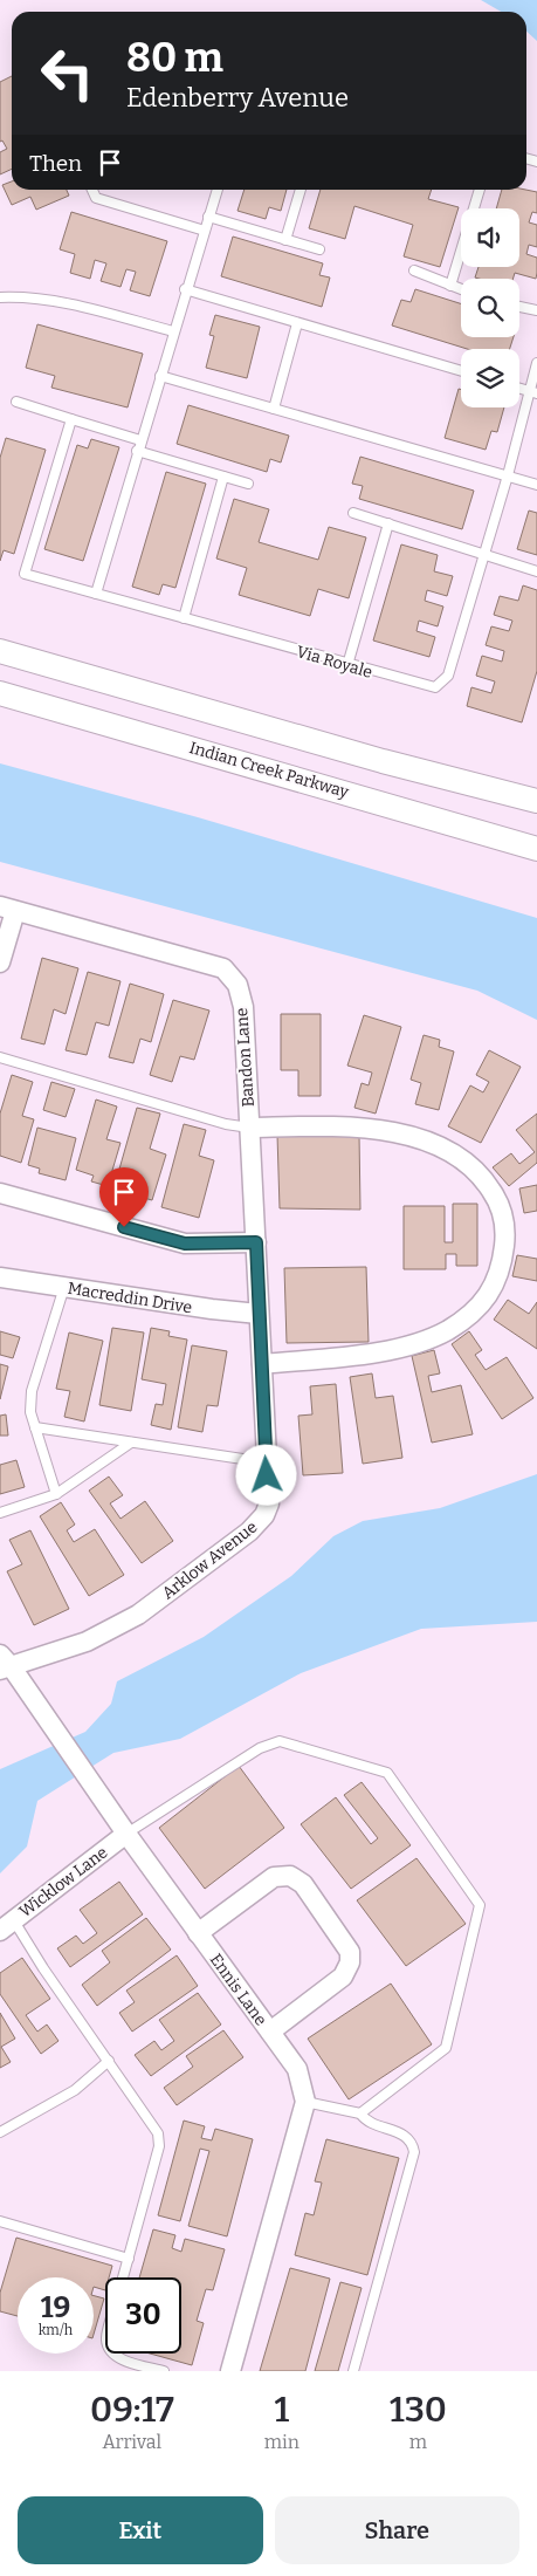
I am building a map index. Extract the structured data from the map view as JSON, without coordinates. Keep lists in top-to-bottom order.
{
  "streets": {
    "street": [
      "Indian Creek Parkway",
      "Bandon Lane",
      "Macreddin Drive",
      "Arklow Avenue",
      "Wicklow Lane",
      "Ennis Lane"
    ],
    "lane": ["Via Royale"]
  },
  "crossings": [
    ["Bandon Lane", "Arklow Avenue"],
    ["Macreddin Drive", "Arklow Avenue"],
    ["Arklow Avenue", "Ennis Lane"],
    ["Wicklow Lane", "Ennis Lane"]
  ],
  "page": {
    "turn": ["80 m", "Edenberry Avenue"],
    "then": "Then",
    "speed": "19 km/h",
    "limit": "30",
    "eta": [
      "09:17",
      "Arrival",
      "1",
      "min",
      "130",
      "m"
    ],
    "buttons": ["Exit", "Share"]
  }
}
